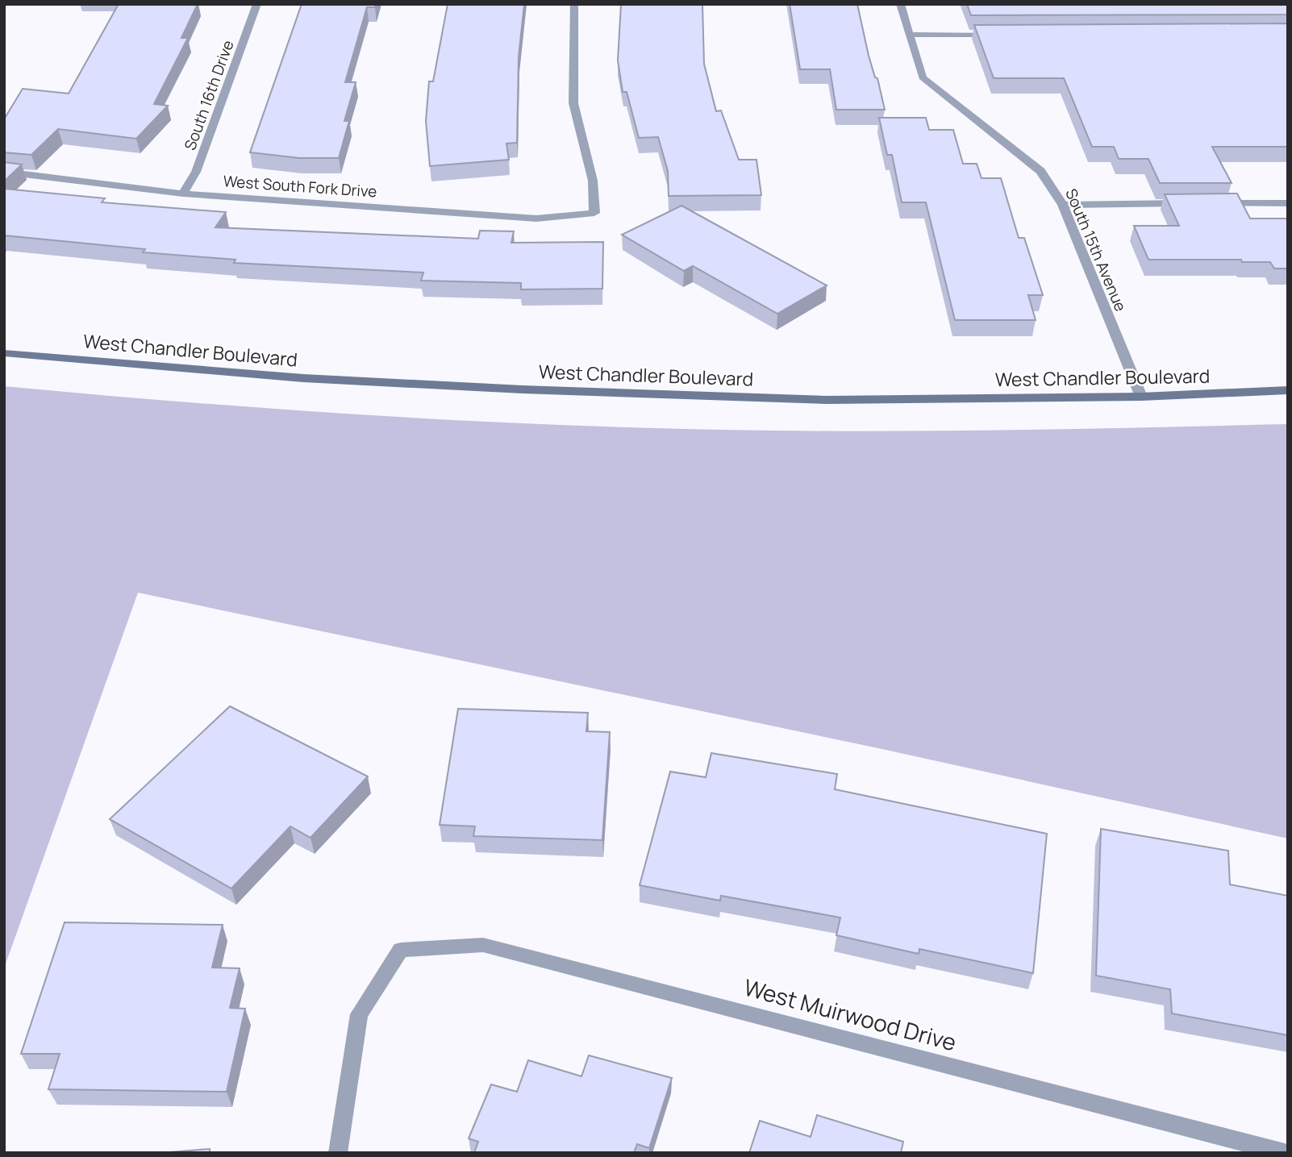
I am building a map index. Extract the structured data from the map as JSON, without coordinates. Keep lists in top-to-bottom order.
{
  "streets": {
    "main road": ["West Chandler Boulevard"],
    "street": [
      "South 16th Drive",
      "West South Fork Drive",
      "South 15th Avenue",
      "West Muirwood Drive"
    ]
  },
  "crossings": [
    ["South 16th Drive", "West South Fork Drive"],
    ["South 15th Avenue", "West Chandler Boulevard"]
  ]
}
